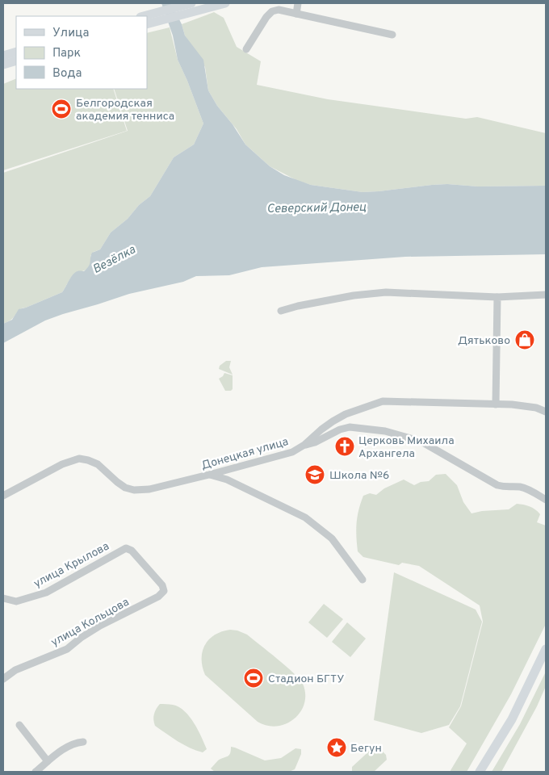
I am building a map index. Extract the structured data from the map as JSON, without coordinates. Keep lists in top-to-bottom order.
{
  "streets": {
    "street": ["Донецкая улица", "улица Крылова", "улица Кольцова"]
  },
  "crossings": [
    ["улица Крылова", "улица Кольцова"]
  ],
  "water": ["Северский Донец", "Везёлка"],
  "places": {
    "sports": ["Белгородская академия тенниса", "Стадион БГТУ"],
    "shop": ["Дятьково"],
    "church": ["Церковь Михаила Архангела"],
    "school or university": ["Школа №6"],
    "place": ["Бегун"]
  },
  "legend": ["Улица", "Парк", "Вода"]
}
